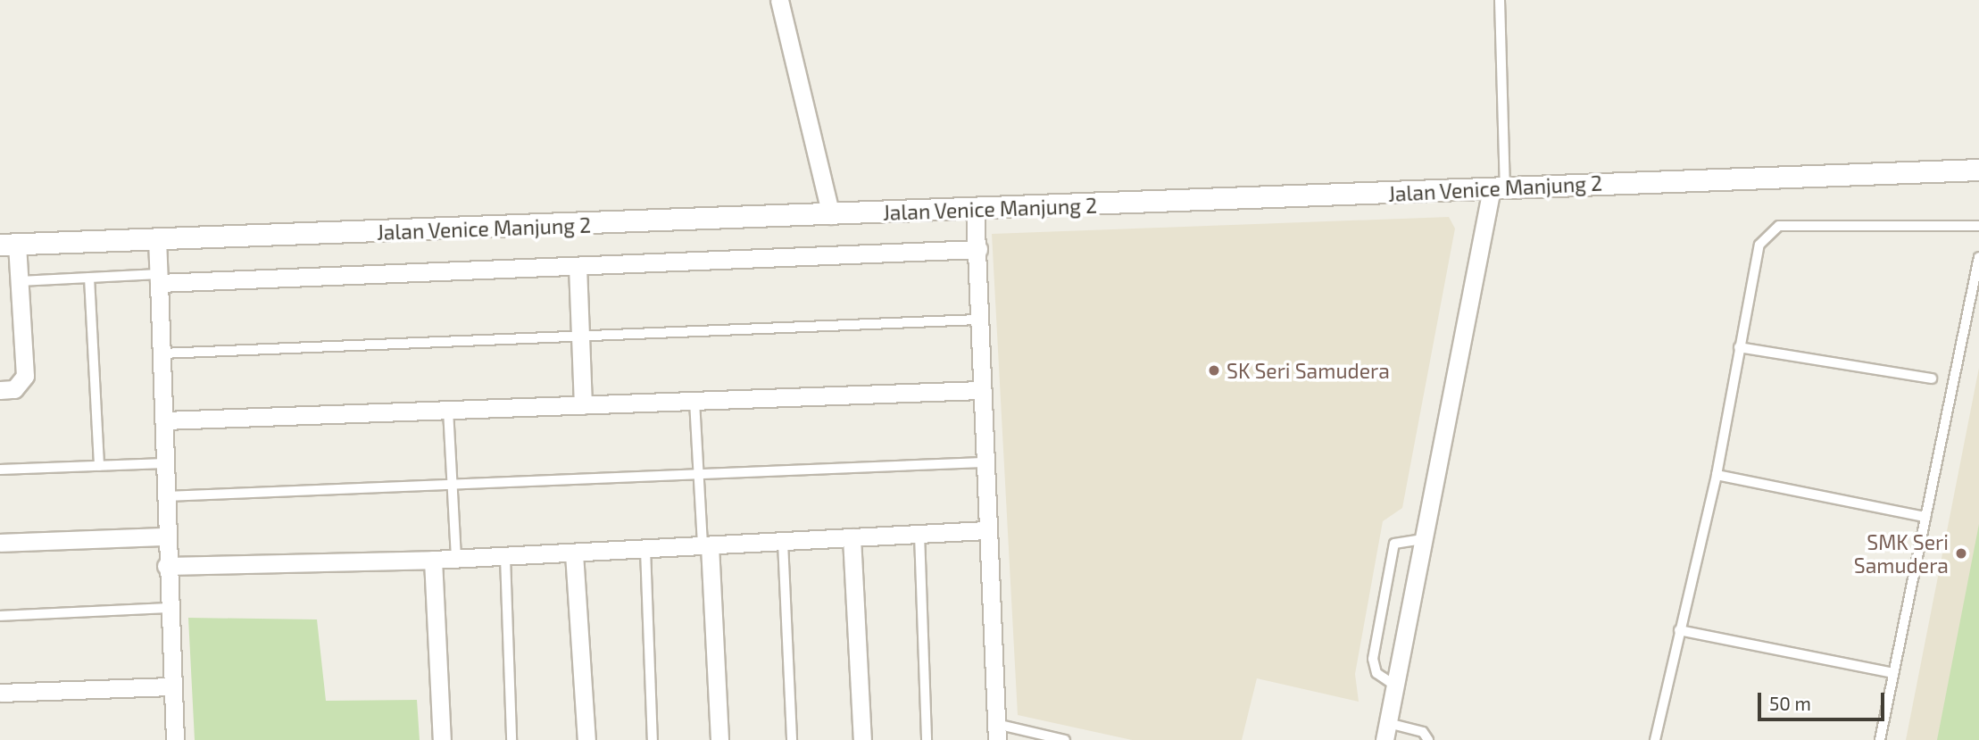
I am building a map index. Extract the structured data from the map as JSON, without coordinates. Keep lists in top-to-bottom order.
{
  "streets": {
    "street": ["Jalan Venice Manjung 2"]
  },
  "places": ["SK Seri Samudera", "SMK Seri Samudera"],
  "scale_bar": "50 m"
}
